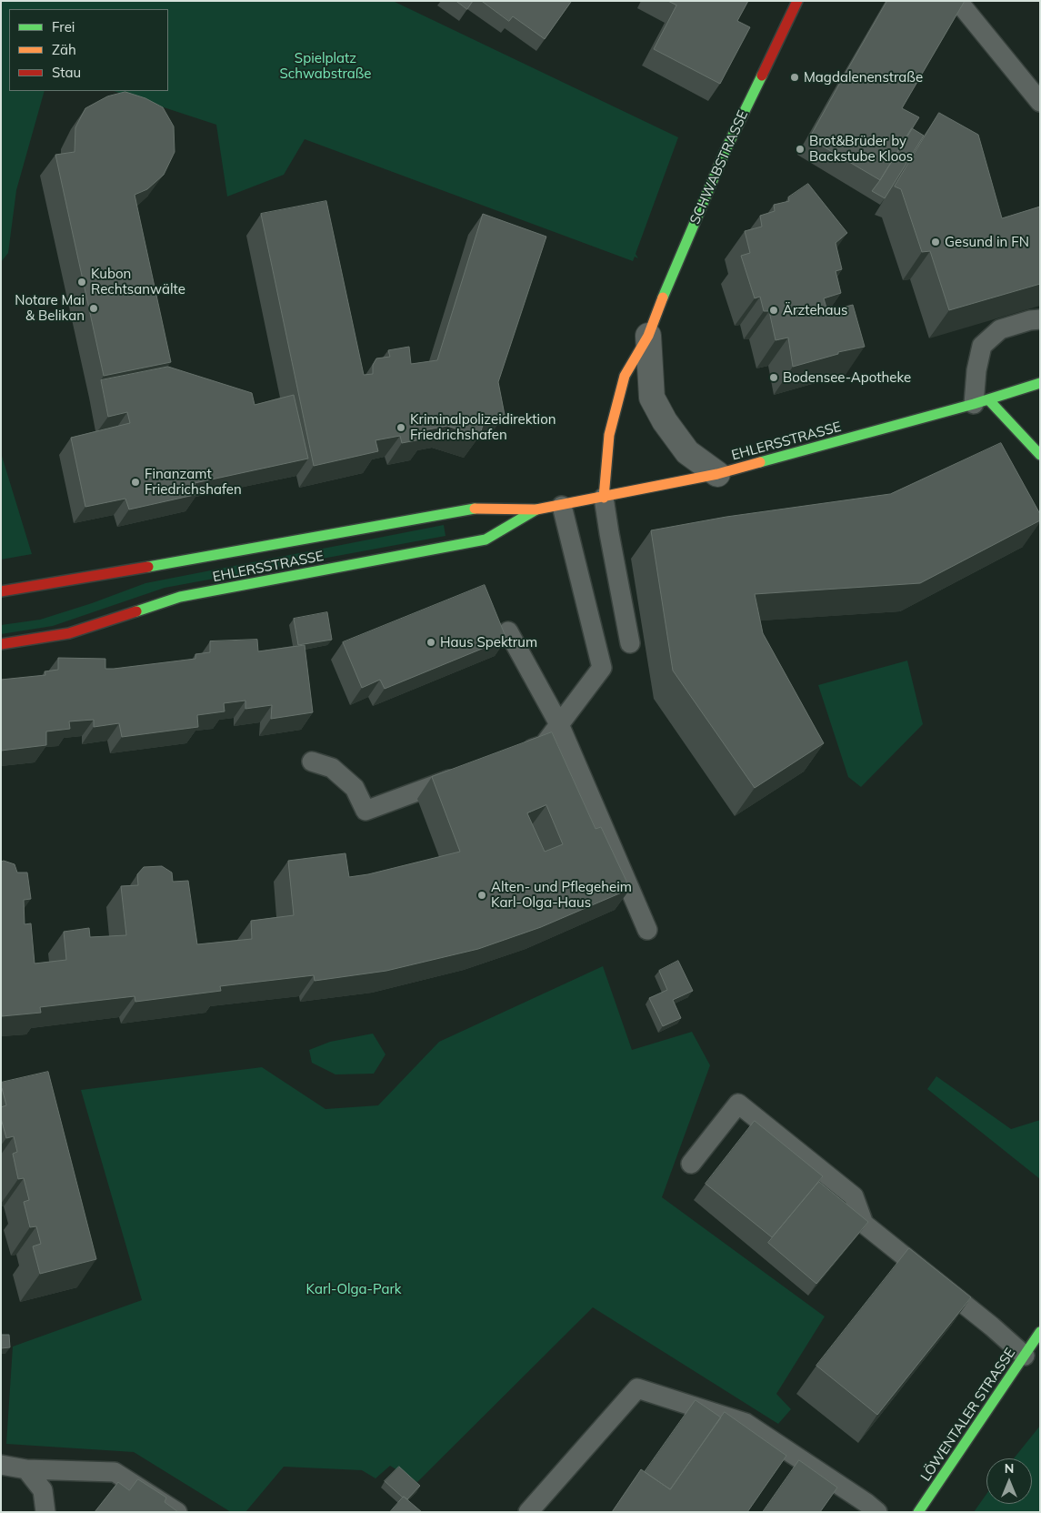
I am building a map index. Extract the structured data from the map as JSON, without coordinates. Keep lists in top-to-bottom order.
{
  "streets": {
    "street": ["SCHWABSTRASSE", "EHLERSSTRASSE", "LÖWENTALER STRASSE"]
  },
  "crossings": [
    ["SCHWABSTRASSE", "EHLERSSTRASSE"]
  ],
  "parks": ["Spielplatz Schwabstraße", "Karl-Olga-Park"],
  "places": [
    "Magdalenenstraße",
    "Brot&Brüder by Backstube Kloos",
    "Gesund in FN",
    "Kubon Rechtsanwälte",
    "Notare Mai & Belikan",
    "Ärztehaus",
    "Bodensee-Apotheke",
    "Kriminalpolizeidirektion Friedrichshafen",
    "Finanzamt Friedrichshafen",
    "Haus Spektrum",
    "Alten- und Pflegeheim Karl-Olga-Haus"
  ],
  "legend": ["Frei", "Zäh", "Stau"],
  "north": "top"
}
